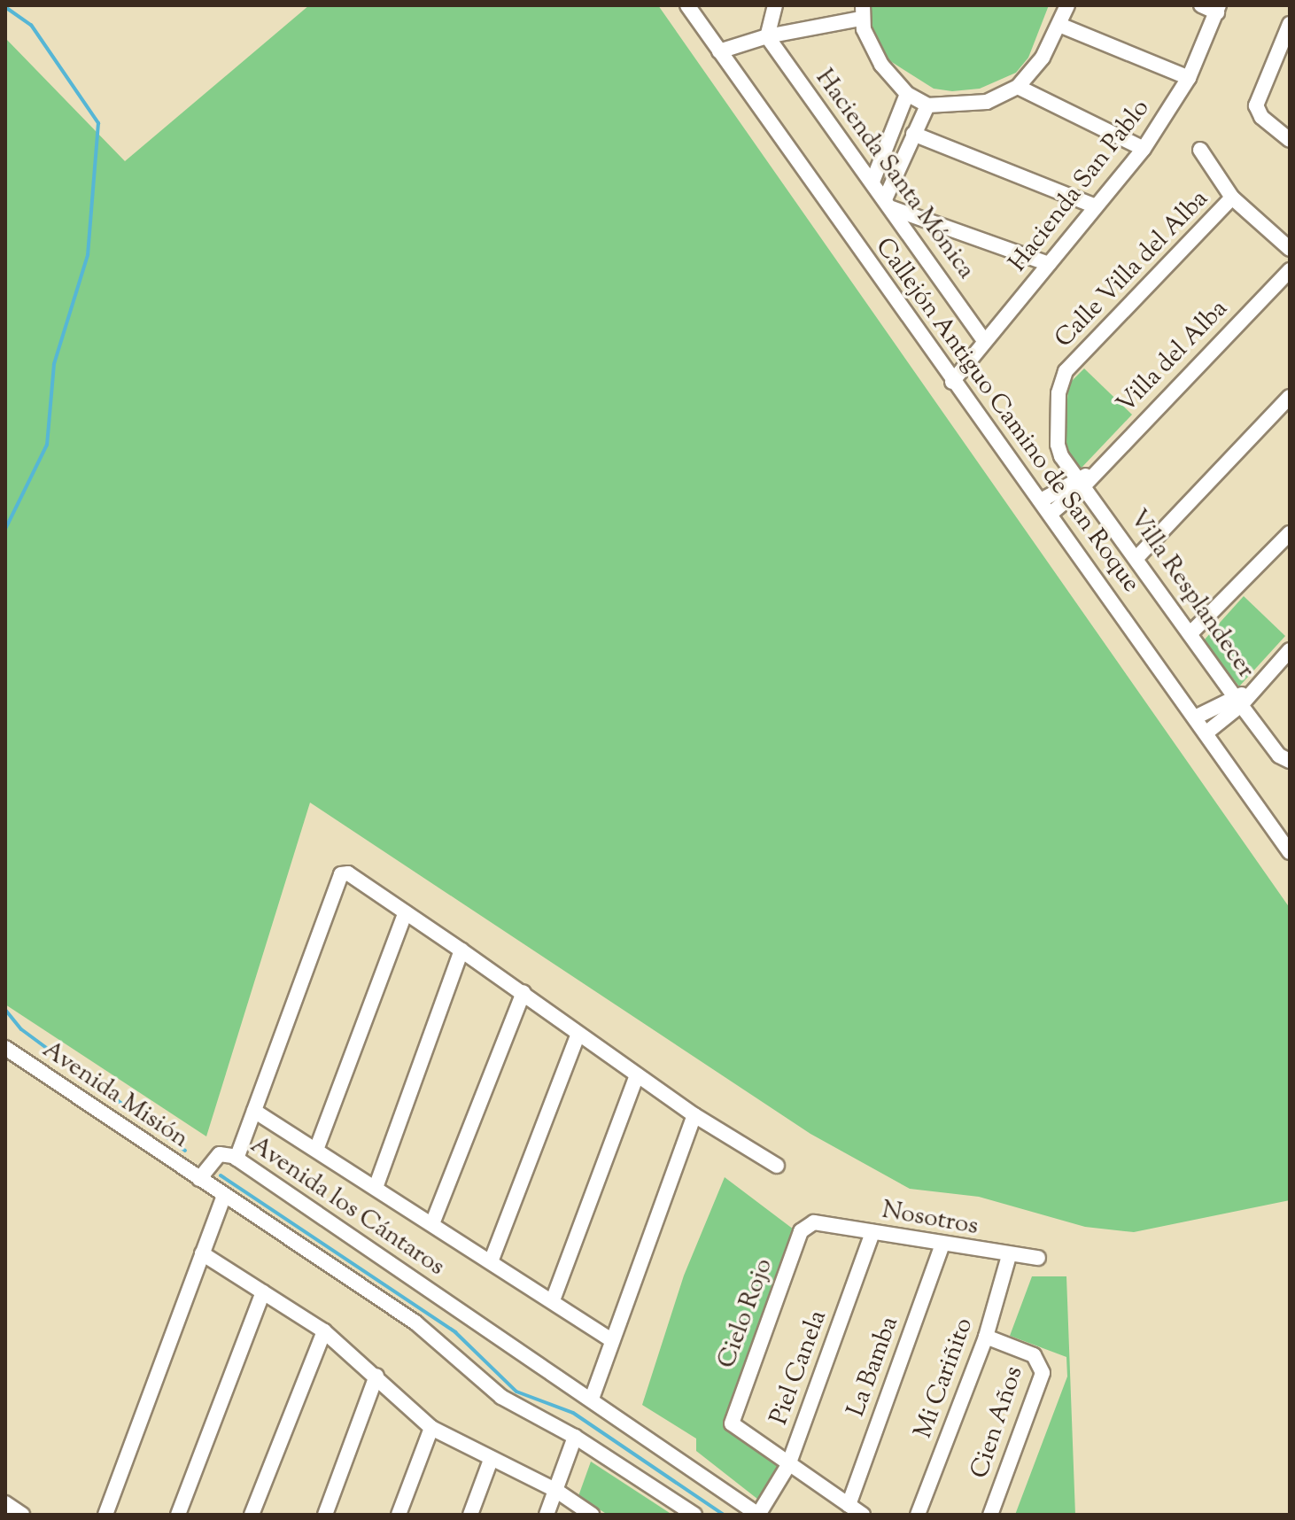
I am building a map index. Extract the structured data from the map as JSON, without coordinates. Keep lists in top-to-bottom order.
{
  "streets": {
    "street": [
      "Hacienda Santa Mónica",
      "Hacienda San Pablo",
      "Calle Villa del Alba",
      "Villa del Alba",
      "Callejón Antiguo Camino de San Roque",
      "Villa Resplandecer",
      "Avenida Misión",
      "Avenida los Cántaros",
      "Nosotros",
      "Cielo Rojo",
      "La Bamba",
      "Piel Canela",
      "Mi Cariñito",
      "Cien Años"
    ]
  },
  "crossings": [
    ["Hacienda Santa Mónica", "Hacienda San Pablo"],
    ["Hacienda San Pablo", "Callejón Antiguo Camino de San Roque"],
    ["Calle Villa del Alba", "Villa Resplandecer"],
    ["Villa del Alba", "Callejón Antiguo Camino de San Roque"],
    ["Villa del Alba", "Villa Resplandecer"],
    ["Avenida Misión", "Avenida los Cántaros"],
    ["Avenida los Cántaros", "Piel Canela"],
    ["Nosotros", "Cielo Rojo"],
    ["Nosotros", "La Bamba"],
    ["Nosotros", "Piel Canela"],
    ["Nosotros", "Mi Cariñito"],
    ["Cielo Rojo", "Piel Canela"],
    ["Mi Cariñito", "Cien Años"]
  ]
}
